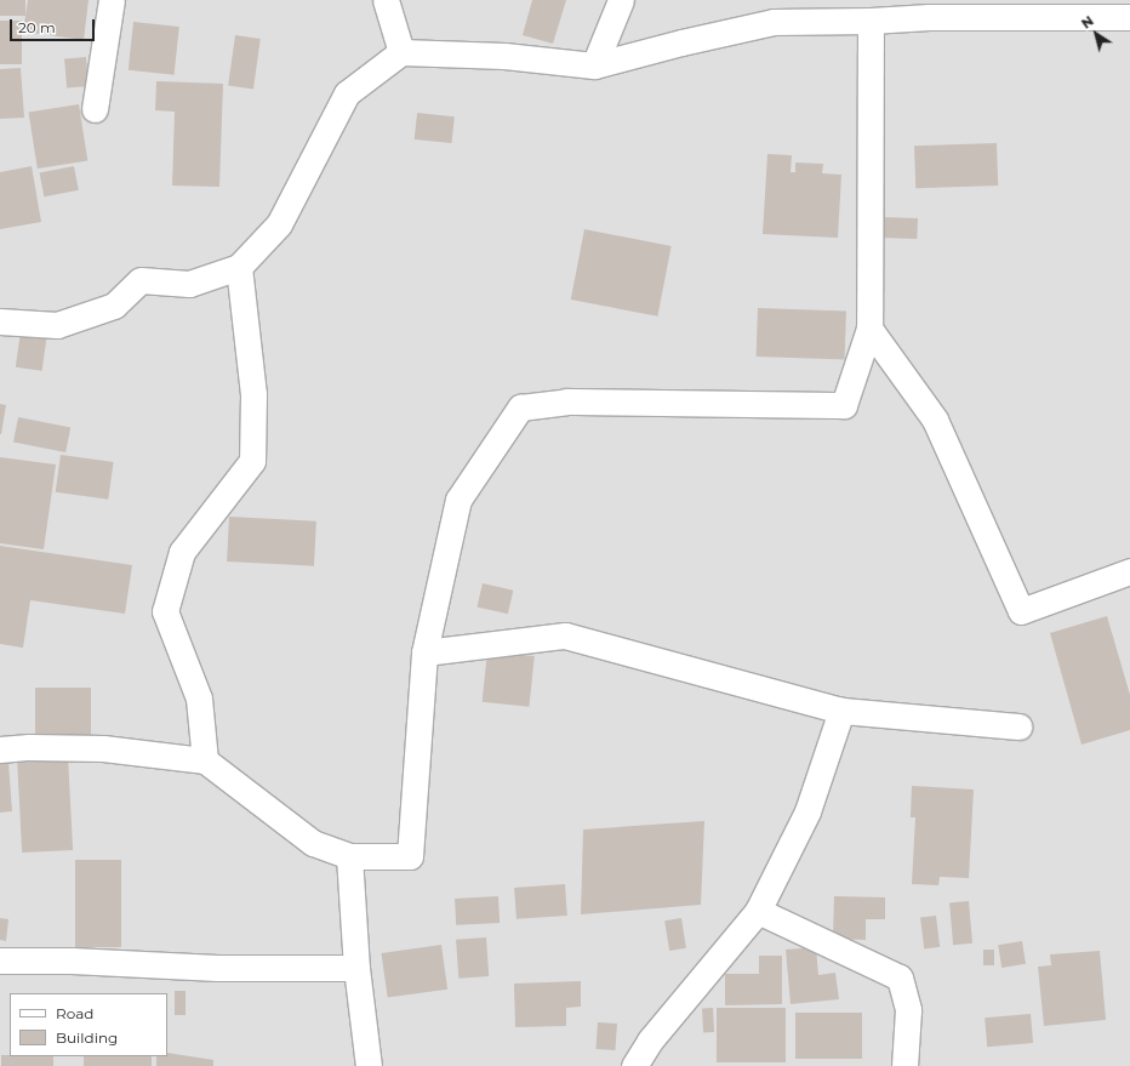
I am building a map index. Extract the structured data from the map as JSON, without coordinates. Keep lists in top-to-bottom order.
{
  "legend": ["Road", "Building"],
  "scale_bar": "20 m",
  "north": "top left"
}
